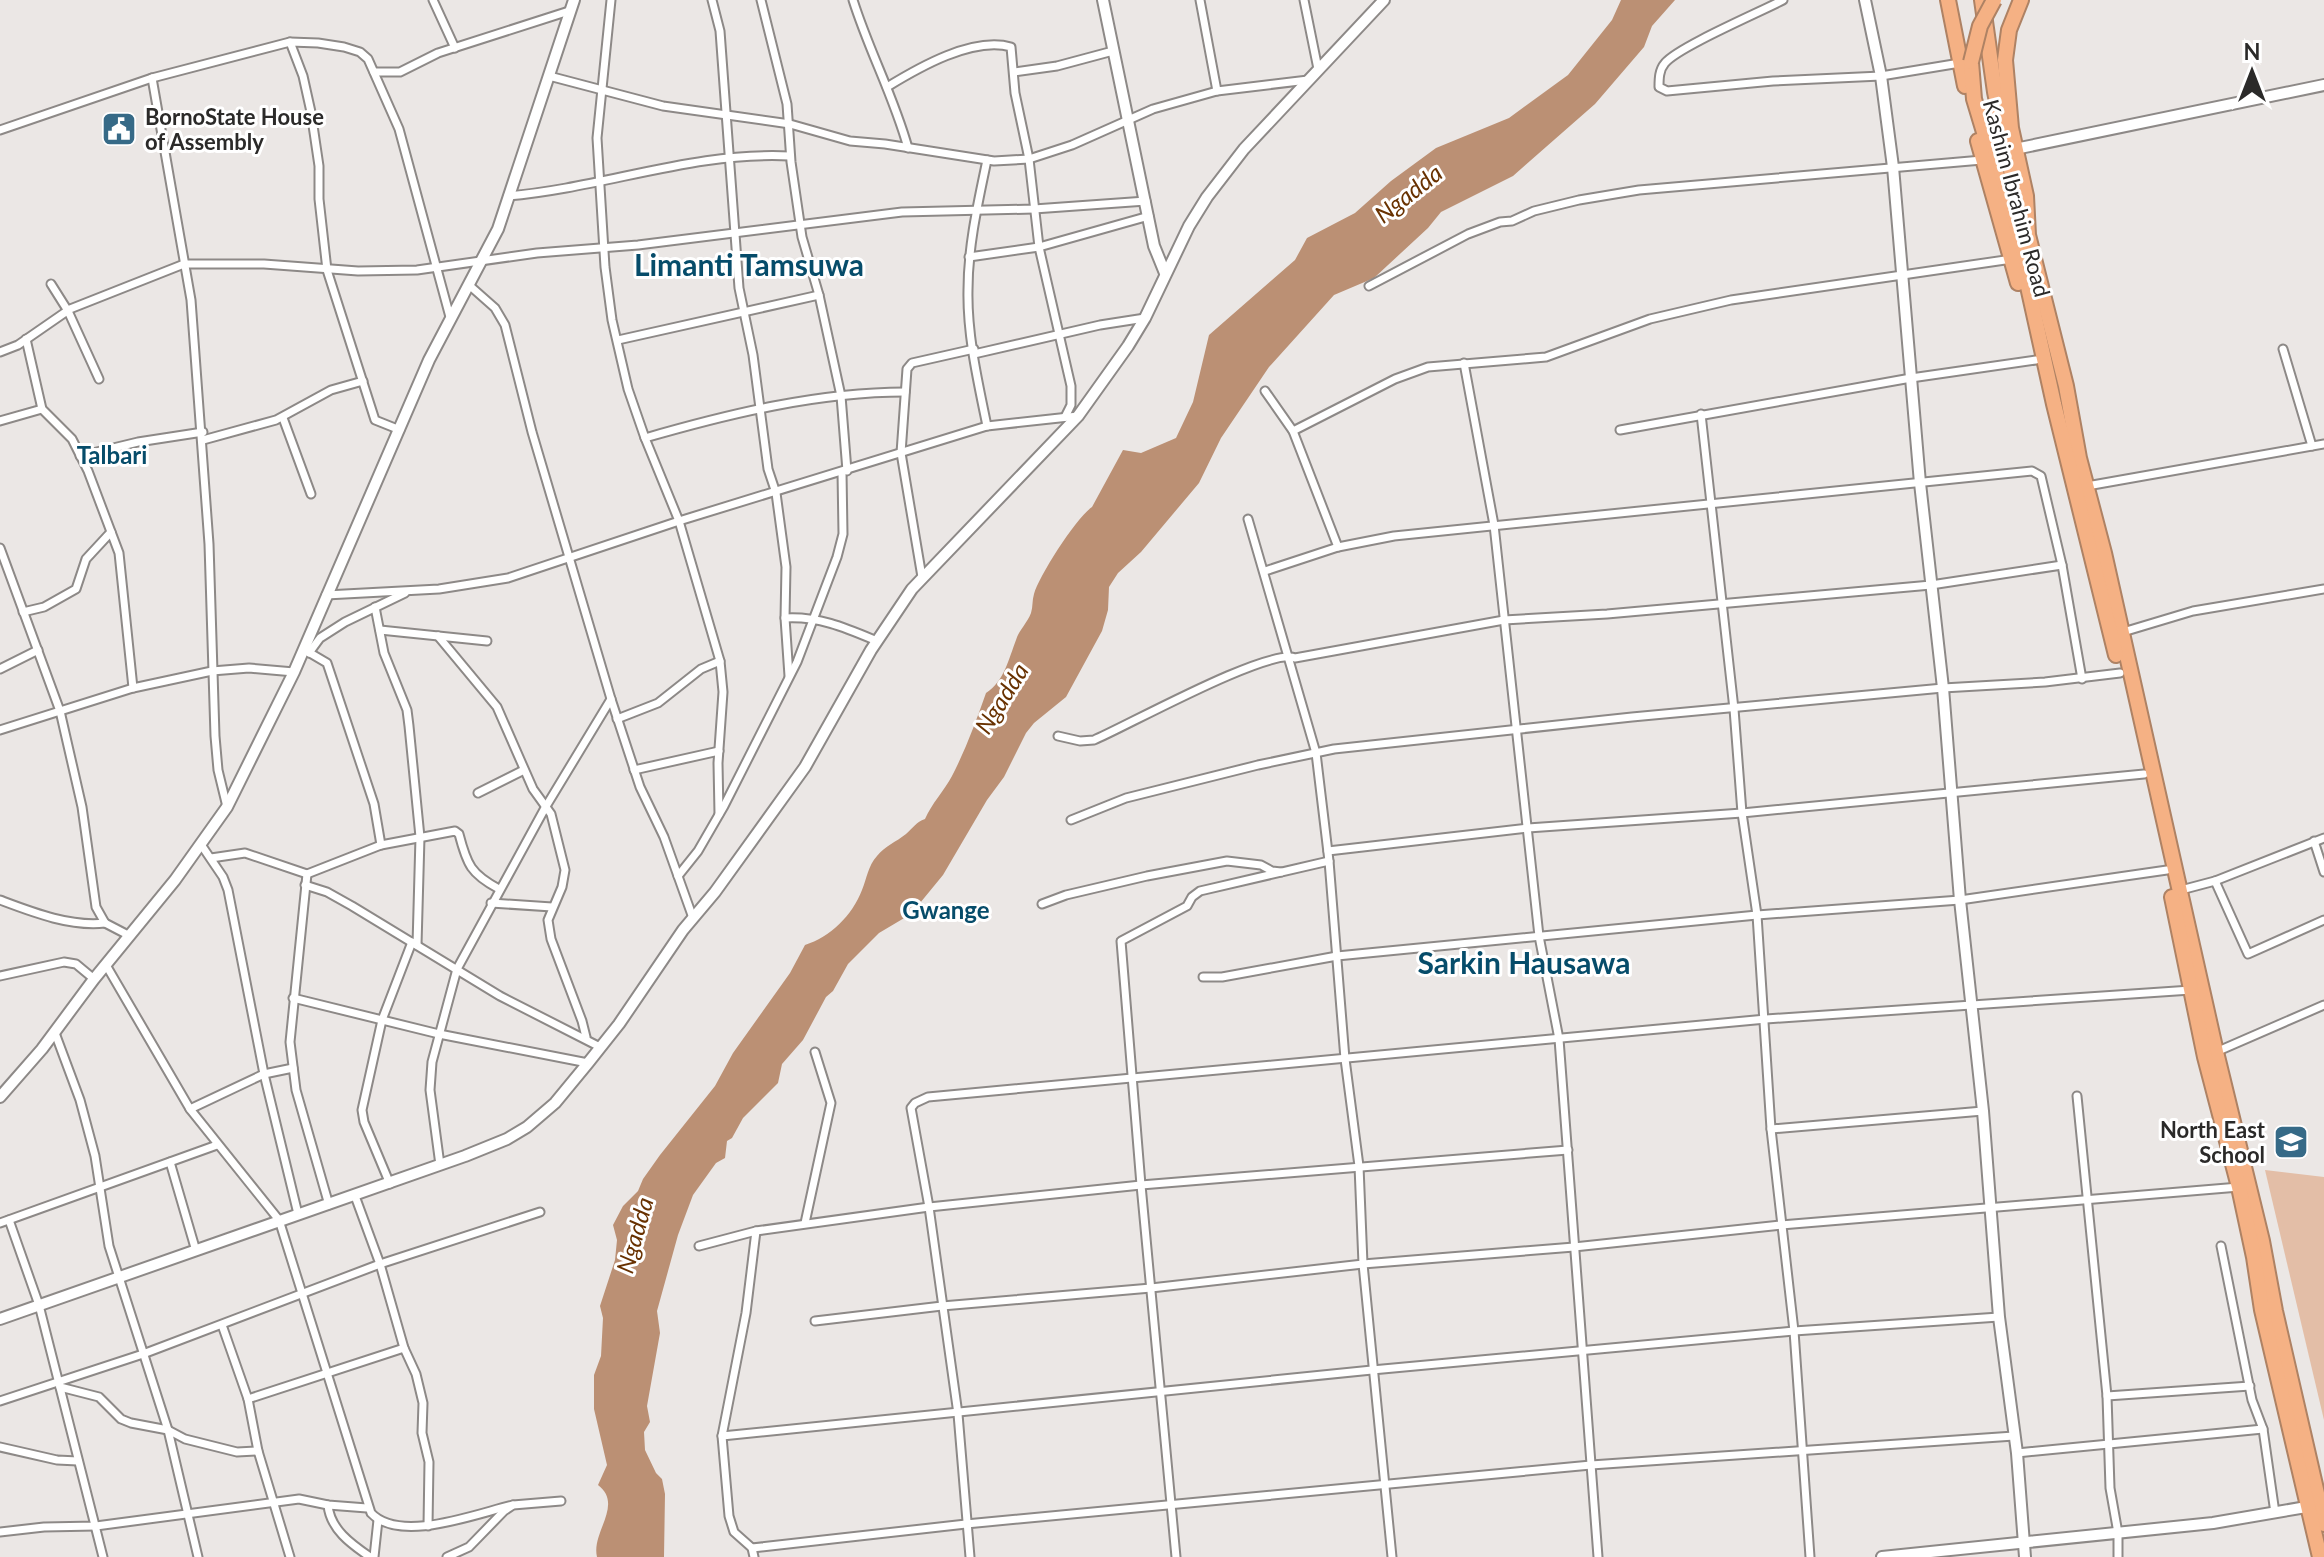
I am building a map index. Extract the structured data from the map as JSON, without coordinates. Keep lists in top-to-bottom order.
{
  "streets": {
    "highway": ["Kashim Ibrahim Road"]
  },
  "districts": [
    "Limanti Tamsuwa",
    "Talbari",
    "Gwange",
    "Sarkin Hausawa"
  ],
  "water": ["Ngadda"],
  "places": {
    "public building": ["BornoState House of Assembly"],
    "school or university": ["North East School"]
  },
  "north": "top"
}
